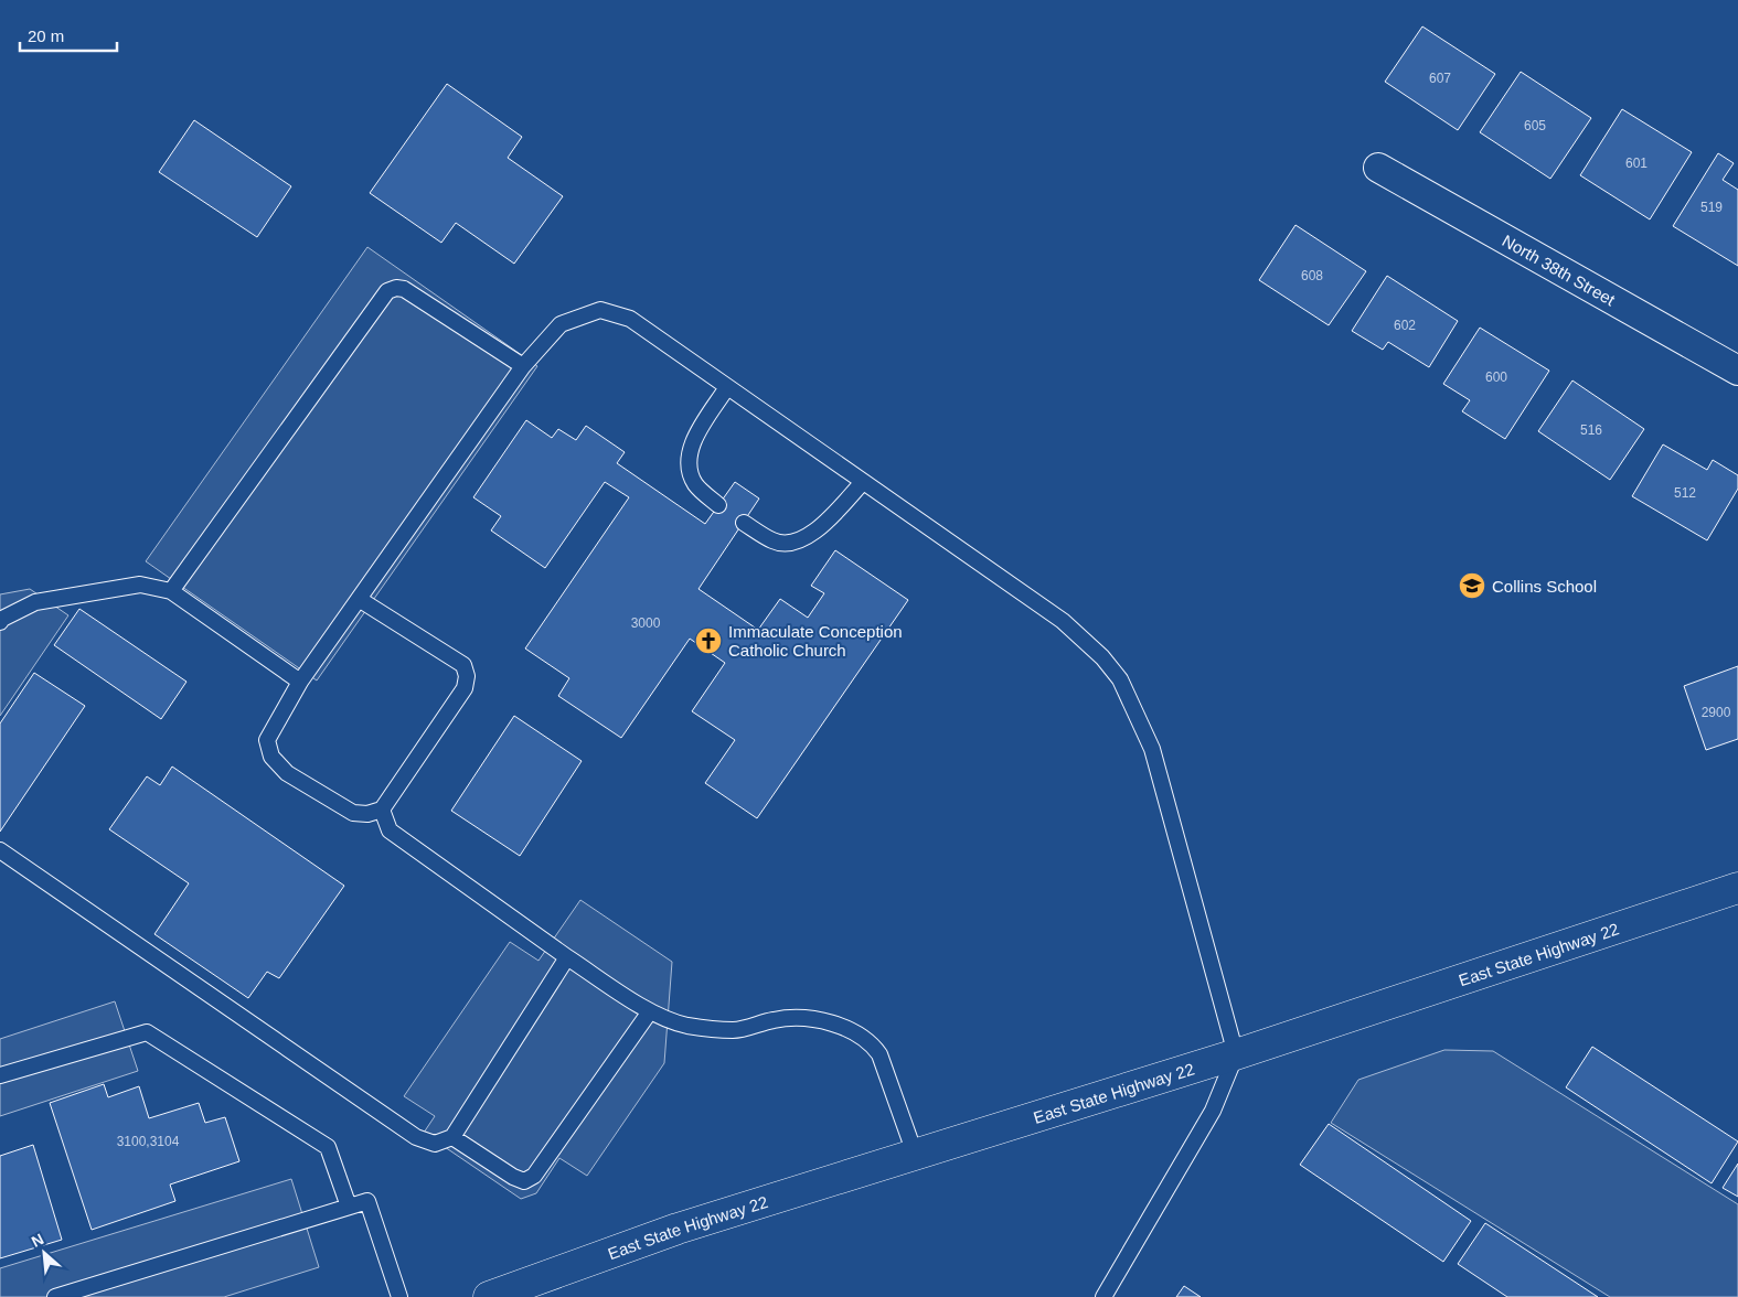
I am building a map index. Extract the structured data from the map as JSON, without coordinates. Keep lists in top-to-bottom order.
{
  "streets": {
    "main road": ["East State Highway 22"],
    "street": ["North 38th Street"]
  },
  "places": {
    "school or university": ["Collins School"],
    "church": ["Immaculate Conception Catholic Church"]
  },
  "house_numbers": [
    "607",
    "605",
    "601",
    "519",
    "608",
    "602",
    "600",
    "516",
    "512",
    "3000",
    "2900",
    "3100,3104"
  ],
  "scale_bar": "20 m",
  "north": "top left"
}
